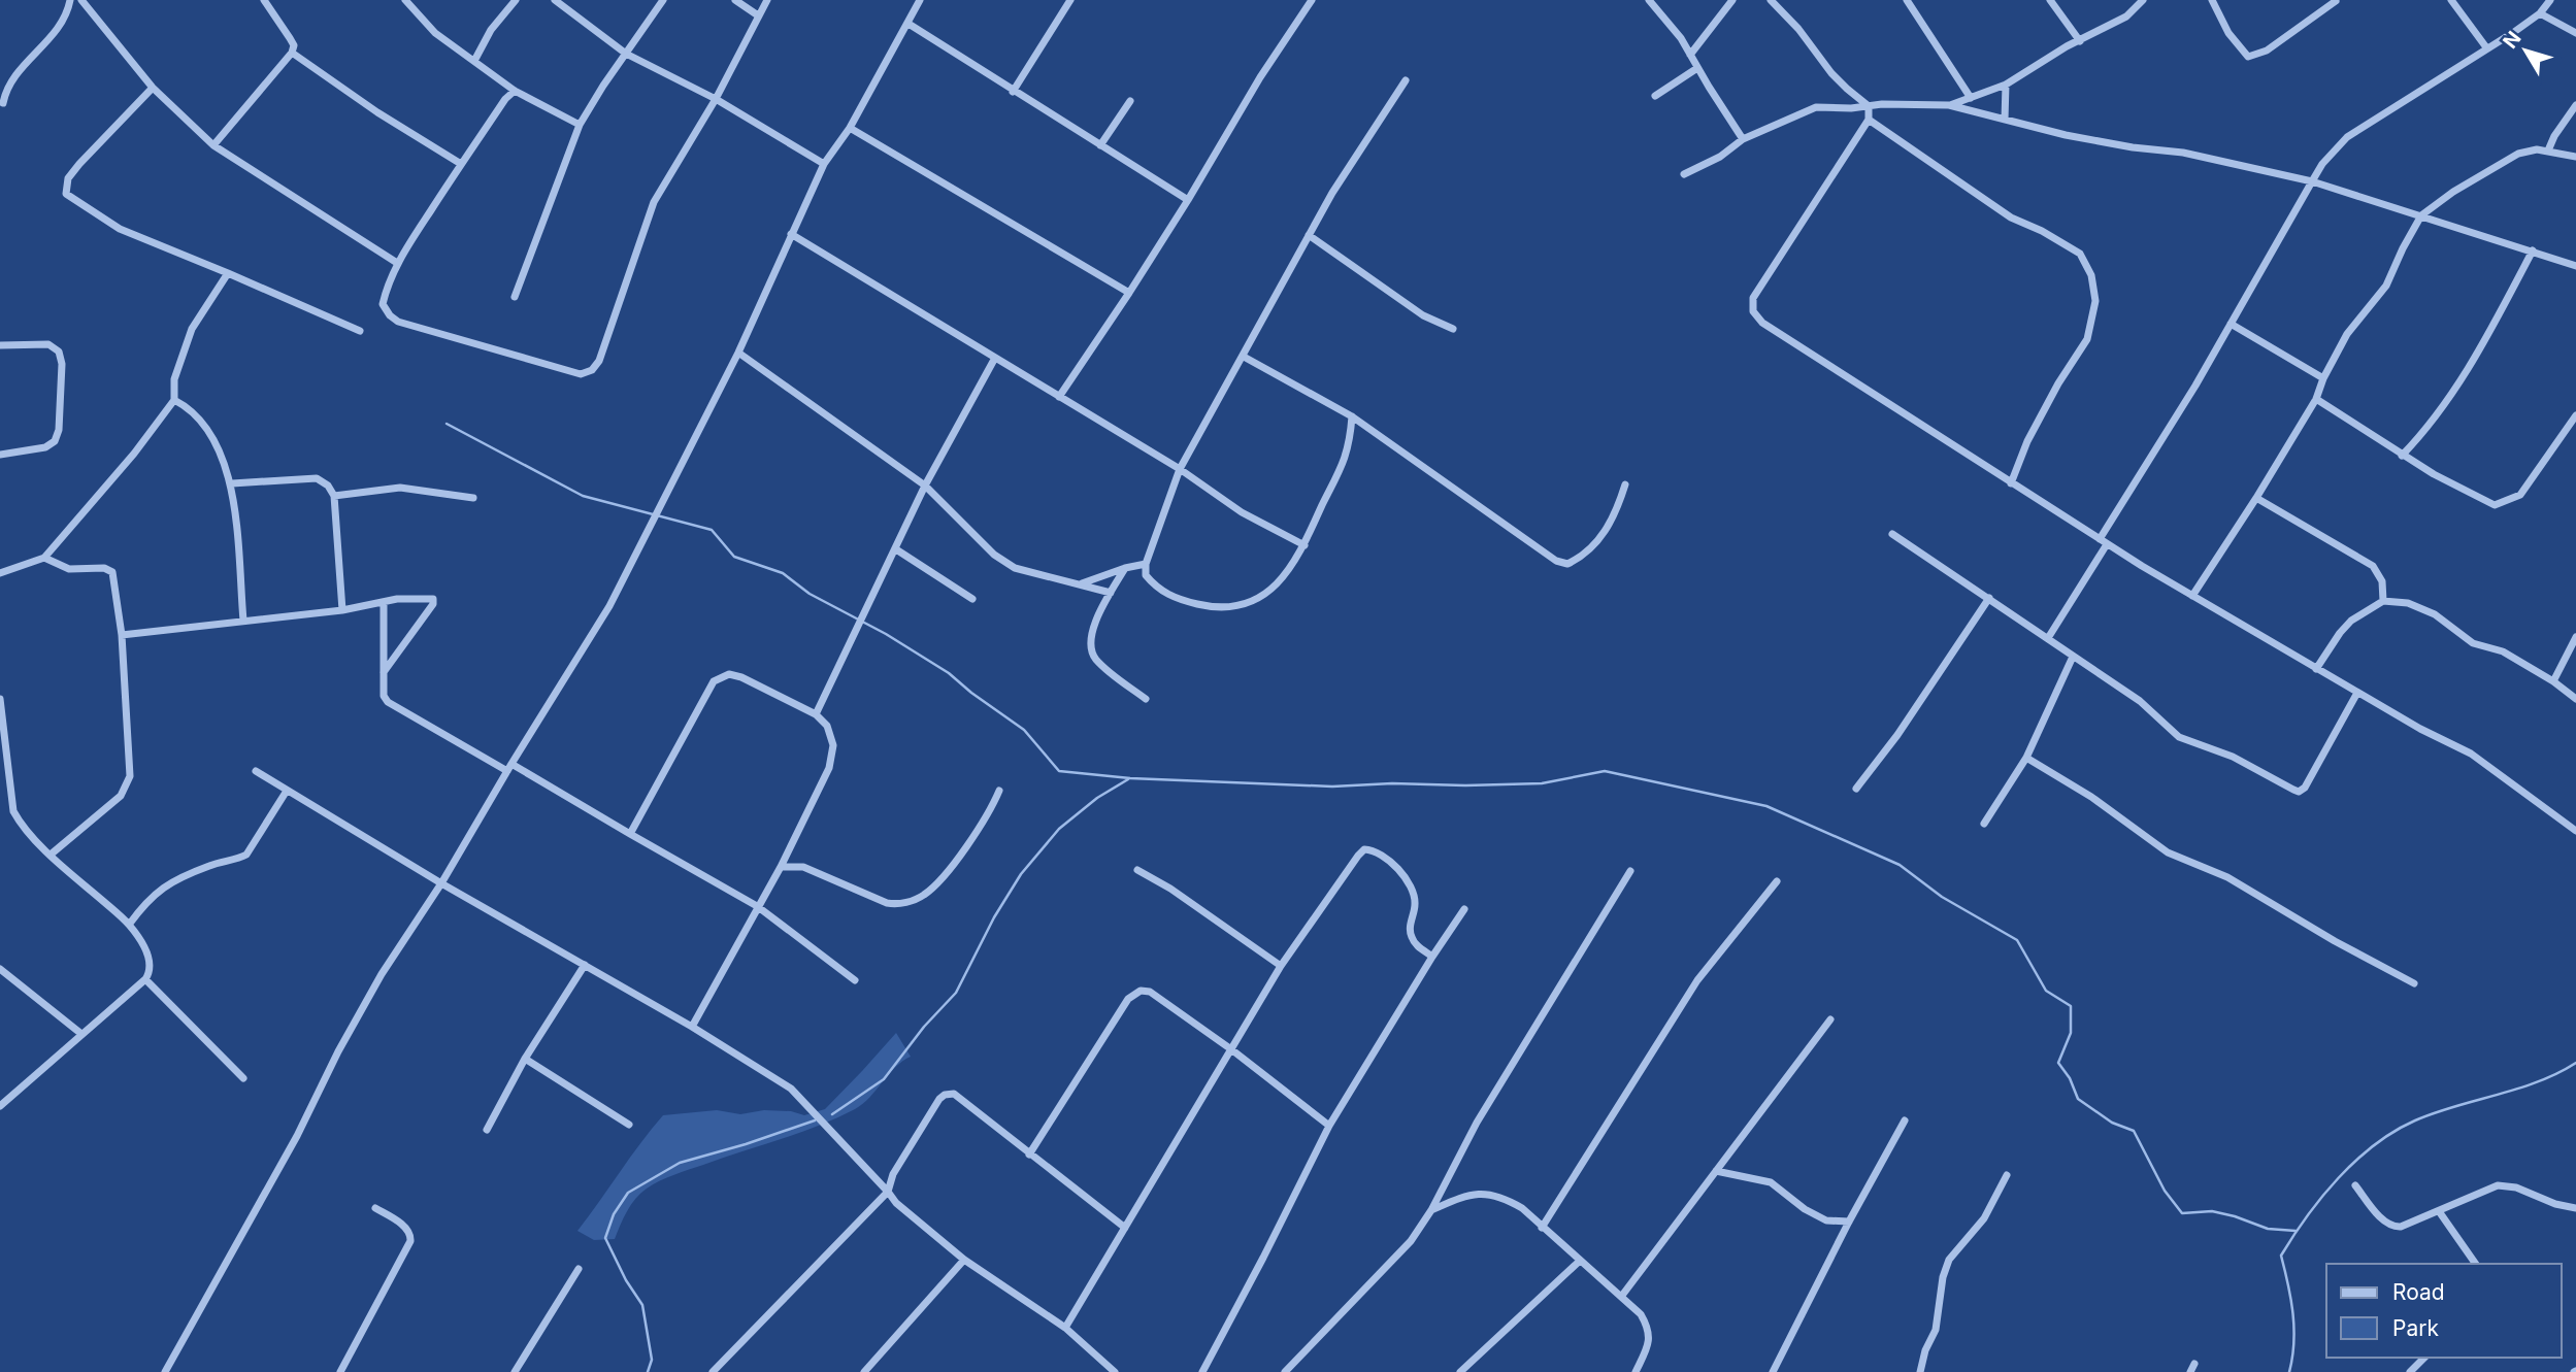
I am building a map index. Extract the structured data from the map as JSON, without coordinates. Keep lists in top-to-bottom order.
{
  "legend": ["Road", "Park"],
  "north": "top left"
}
